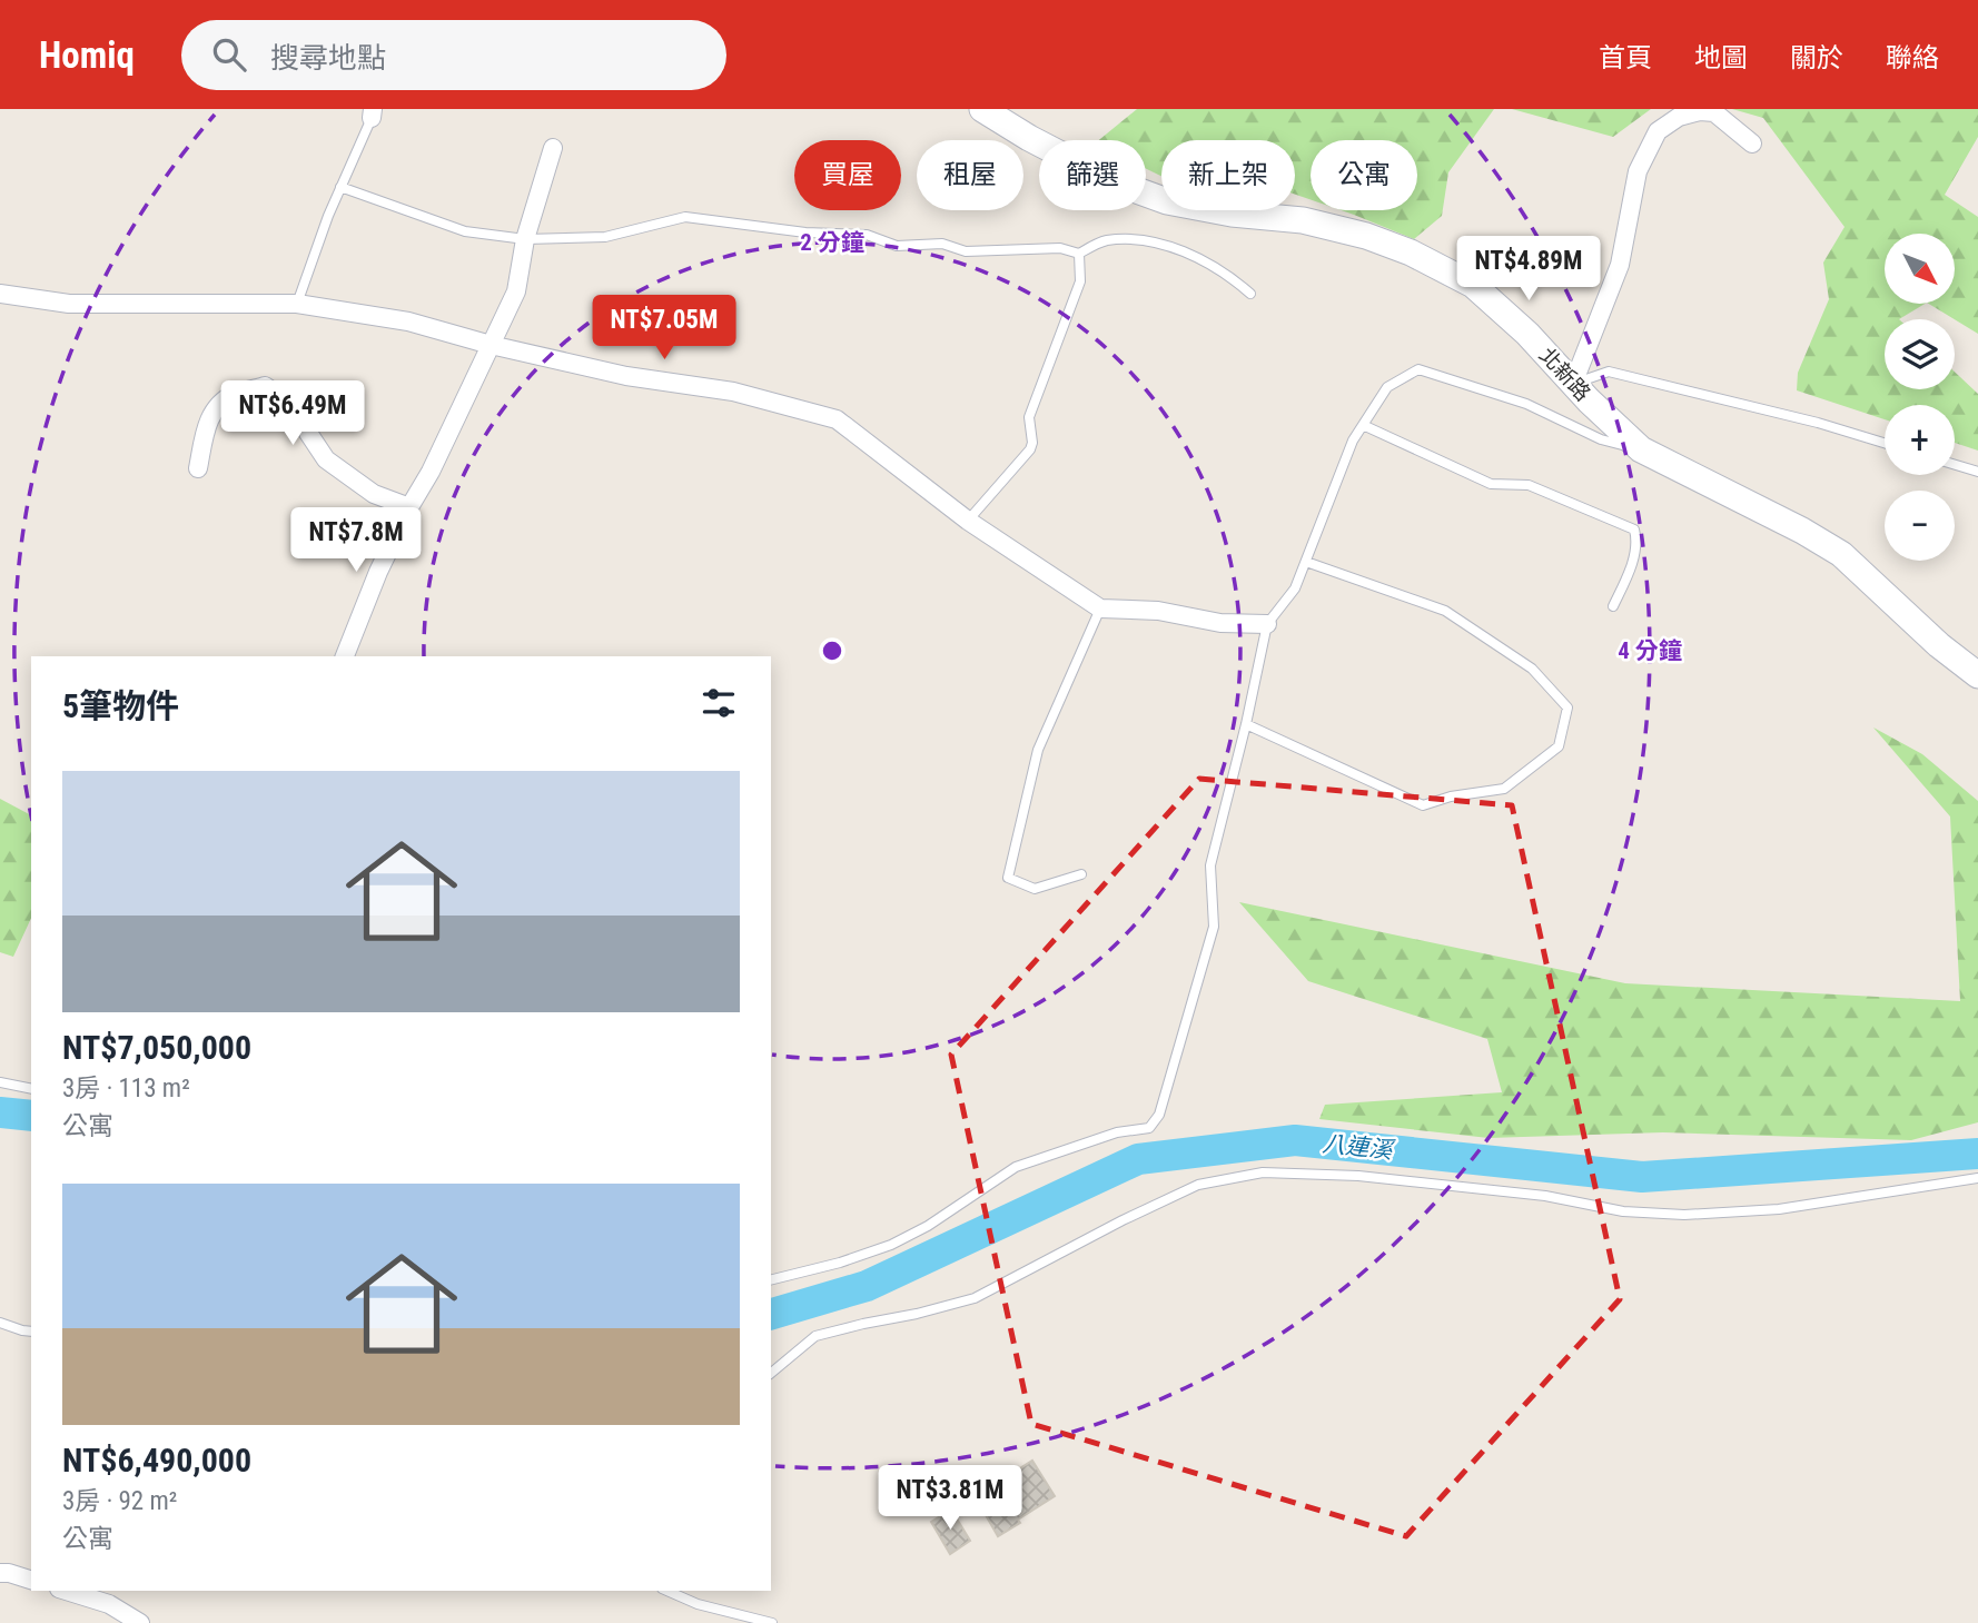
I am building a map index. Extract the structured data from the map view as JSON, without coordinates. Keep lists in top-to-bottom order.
{
  "streets": {
    "main road": ["北新路"]
  },
  "water": ["八連溪"],
  "north": "bottom right",
  "page": {
    "header": "Homiq",
    "search": "搜尋地點",
    "nav": [
      "首頁",
      "地圖",
      "關於",
      "聯絡"
    ],
    "chip": [
      "買屋",
      "租屋",
      "篩選",
      "新上架",
      "公寓"
    ],
    "map_buttons": ["+", "−"],
    "price": [
      "NT$4.89M",
      "NT$7.05M",
      "NT$6.49M",
      "NT$7.8M",
      "NT$3.81M"
    ],
    "heading": "5筆物件",
    "list": [
      {
        "name": "NT$7,050,000",
        "note": "3房 · 113 m² · 公寓"
      },
      {
        "name": "NT$6,490,000",
        "note": "3房 · 92 m² · 公寓"
      }
    ]
  },
  "rings": ["2 分鐘", "4 分鐘"]
}
